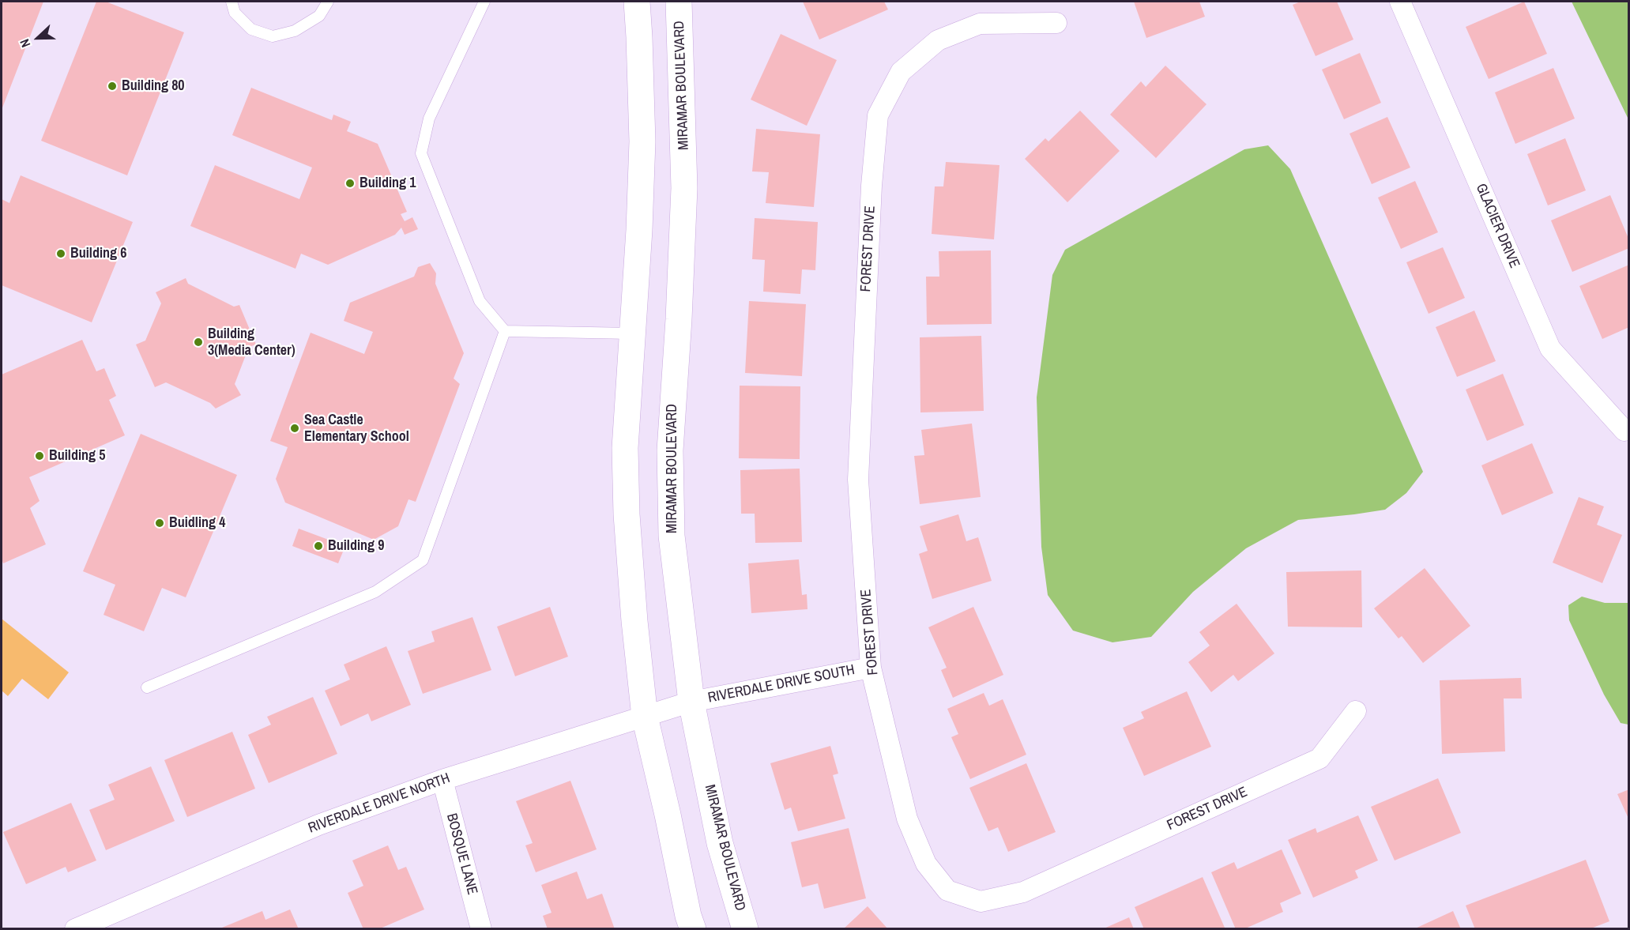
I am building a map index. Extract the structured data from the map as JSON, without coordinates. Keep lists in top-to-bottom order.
{
  "streets": {
    "street": [
      "MIRAMAR BOULEVARD",
      "GLACIER DRIVE",
      "FOREST DRIVE",
      "RIVERDALE DRIVE SOUTH",
      "RIVERDALE DRIVE NORTH",
      "BOSQUE LANE"
    ]
  },
  "crossings": [
    ["MIRAMAR BOULEVARD", "RIVERDALE DRIVE SOUTH"],
    ["MIRAMAR BOULEVARD", "RIVERDALE DRIVE NORTH"],
    ["FOREST DRIVE", "RIVERDALE DRIVE SOUTH"],
    ["RIVERDALE DRIVE SOUTH", "RIVERDALE DRIVE NORTH"],
    ["RIVERDALE DRIVE NORTH", "BOSQUE LANE"]
  ],
  "places": [
    "Building 80",
    "Building 1",
    "Building 6",
    "Building 3(Media Center)",
    "Sea Castle Elementary School",
    "Building 5",
    "Buidling 4",
    "Building 9"
  ],
  "north": "left"
}
